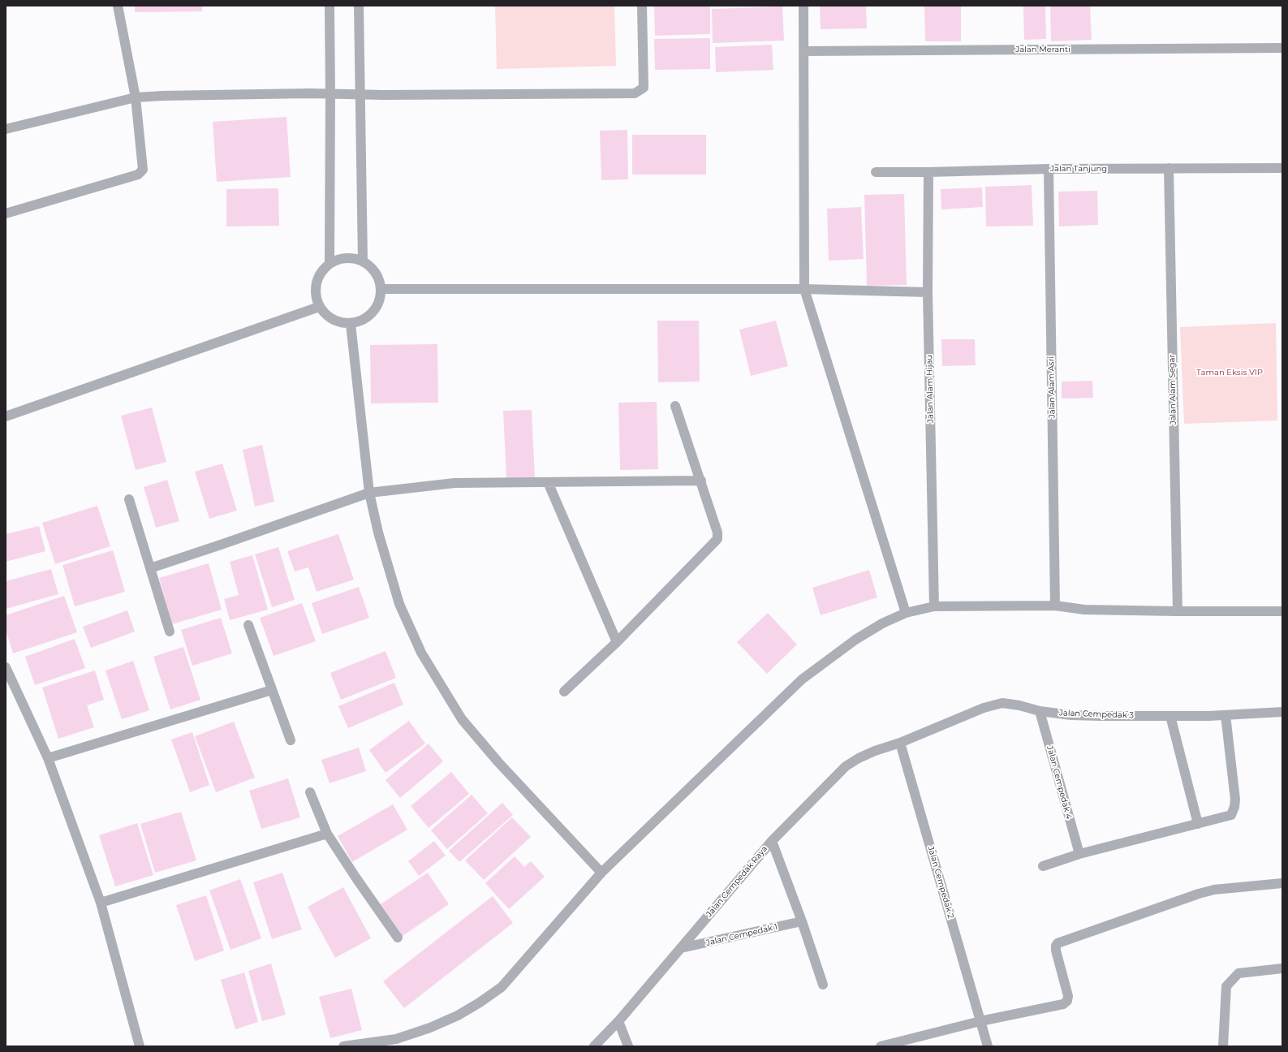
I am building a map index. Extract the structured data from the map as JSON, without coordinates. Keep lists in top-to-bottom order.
{
  "streets": {
    "street": [
      "Jalan Meranti",
      "Jalan Tanjung",
      "Jalan Alam Asri",
      "Jalan Alam Hijau",
      "Jalan Alam Segar",
      "Jalan Cempedak 3",
      "Jalan Cempedak 4",
      "Jalan Cempedak Raya",
      "Jalan Cempedak 2",
      "Jalan Cempedak 1"
    ]
  },
  "crossings": [
    ["Jalan Tanjung", "Jalan Alam Asri"],
    ["Jalan Tanjung", "Jalan Alam Hijau"],
    ["Jalan Tanjung", "Jalan Alam Segar"],
    ["Jalan Cempedak 3", "Jalan Cempedak 4"],
    ["Jalan Cempedak 3", "Jalan Cempedak Raya"],
    ["Jalan Cempedak 3", "Jalan Cempedak 2"],
    ["Jalan Cempedak Raya", "Jalan Cempedak 2"],
    ["Jalan Cempedak Raya", "Jalan Cempedak 1"]
  ],
  "parks": ["Taman Eksis VIP"]
}
